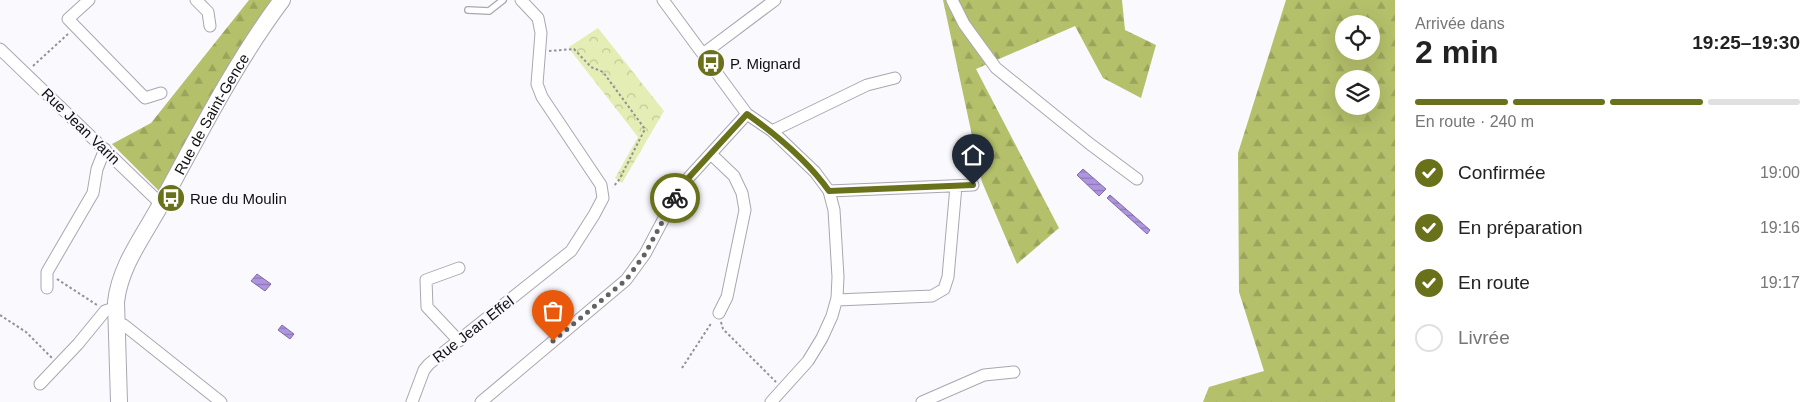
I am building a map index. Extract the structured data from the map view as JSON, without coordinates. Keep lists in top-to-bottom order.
{
  "streets": {
    "street": ["Rue de Saint-Gence", "Rue Jean Varin", "Rue Jean Effel"]
  },
  "crossings": [
    ["Rue de Saint-Gence", "Rue Jean Varin"]
  ],
  "places": {
    "bus stop": ["P. Mignard", "Rue du Moulin"]
  },
  "page": {
    "heading": ["2 min", "Arrivée dans", "19:25–19:30"],
    "bar": "En route · 240 m",
    "list": [
      ["Confirmée", "19:00"],
      ["En préparation", "19:16"],
      ["En route", "19:17"],
      "Livrée"
    ]
  }
}
